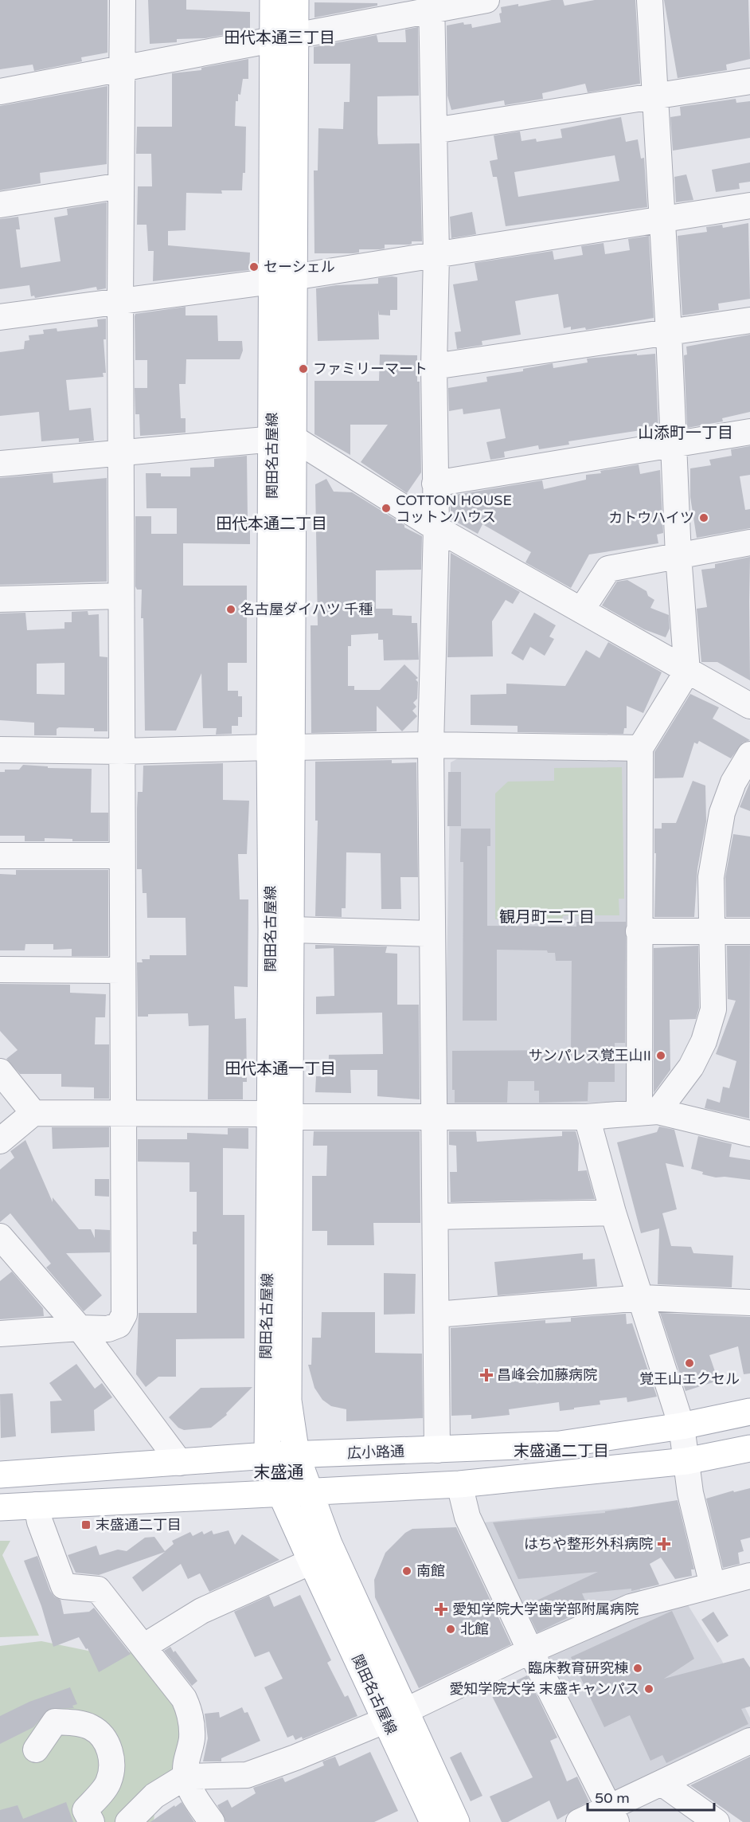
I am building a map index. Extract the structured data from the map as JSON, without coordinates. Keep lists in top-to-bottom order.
{
  "streets": {
    "main road": ["関田名古屋線", "広小路通"]
  },
  "crossings": [
    ["関田名古屋線", "広小路通"]
  ],
  "districts": [
    "田代本通三丁目",
    "山添町一丁目",
    "田代本通二丁目",
    "観月町二丁目",
    "田代本通一丁目",
    "末盛通二丁目",
    "末盛通"
  ],
  "places": {
    "other": [
      "セーシェル",
      "ファミリーマート",
      "COTTON HOUSE コットンハウス",
      "カトウハイツ",
      "名古屋ダイハツ 千種",
      "サンパレス覚王山II",
      "覚王山エクセル",
      "南館",
      "北館",
      "臨床教育研究棟",
      "愛知学院大学 末盛キャンパス"
    ],
    "health": ["昌峰会加藤病院", "はちや整形外科病院", "愛知学院大学歯学部附属病院"],
    "transit": ["末盛通二丁目"]
  },
  "scale_bar": "50 m"
}
